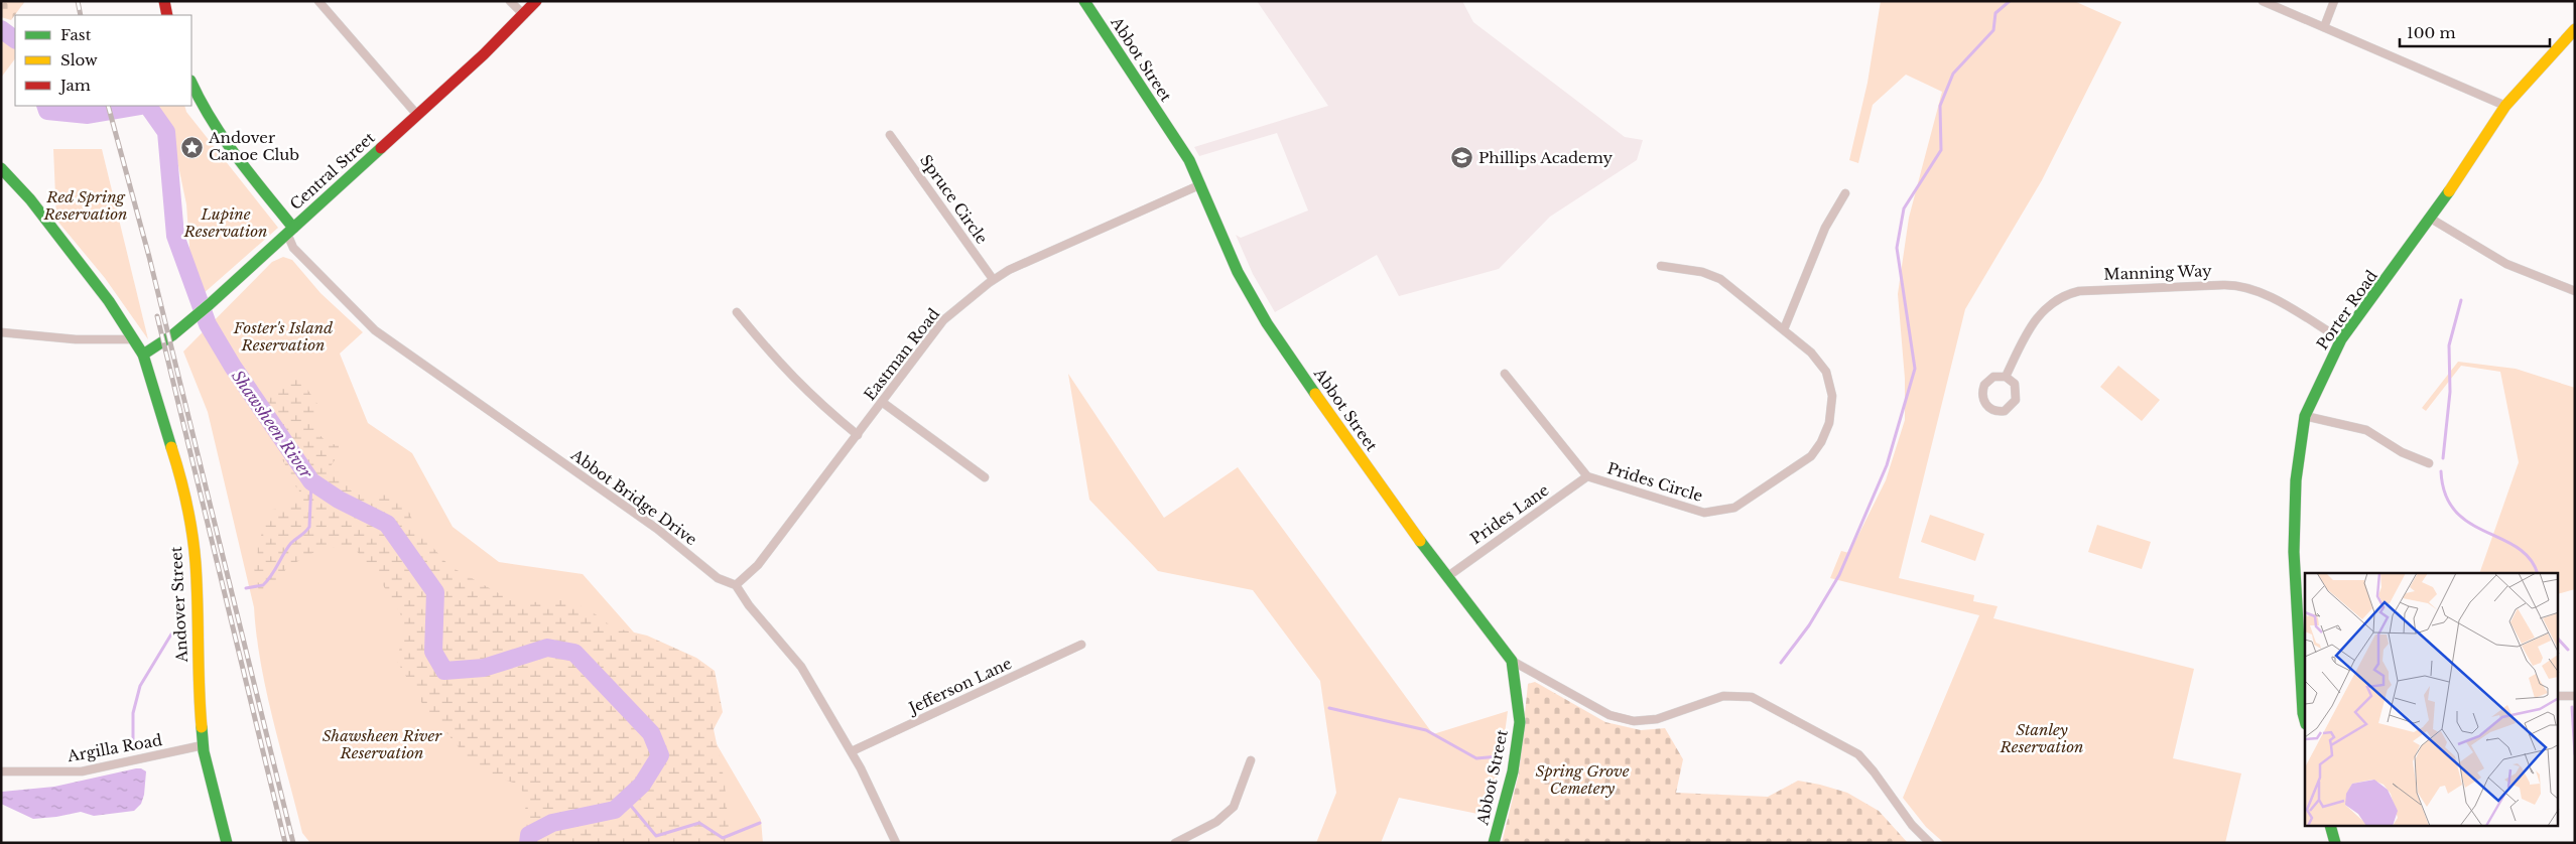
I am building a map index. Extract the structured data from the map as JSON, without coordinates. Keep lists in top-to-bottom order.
{
  "streets": {
    "street": [
      "Abbot Street",
      "Central Street",
      "Spruce Circle",
      "Manning Way",
      "Porter Road",
      "Eastman Road",
      "Prides Circle",
      "Abbot Bridge Drive",
      "Prides Lane",
      "Andover Street",
      "Jefferson Lane",
      "Argilla Road"
    ]
  },
  "crossings": [
    ["Abbot Street", "Eastman Road"],
    ["Abbot Street", "Prides Lane"],
    ["Central Street", "Abbot Bridge Drive"],
    ["Central Street", "Andover Street"],
    ["Spruce Circle", "Eastman Road"],
    ["Manning Way", "Porter Road"],
    ["Eastman Road", "Abbot Bridge Drive"],
    ["Prides Circle", "Prides Lane"],
    ["Andover Street", "Argilla Road"]
  ],
  "water": ["Shawsheen River"],
  "parks": [
    "Red Spring Reservation",
    "Lupine Reservation",
    "Foster's Island Reservation",
    "Stanley Reservation",
    "Shawsheen River Reservation",
    "Spring Grove Cemetery"
  ],
  "places": {
    "place": ["Andover Canoe Club"],
    "school or university": ["Phillips Academy"]
  },
  "legend": ["Fast", "Slow", "Jam"],
  "scale_bar": "100 m"
}
